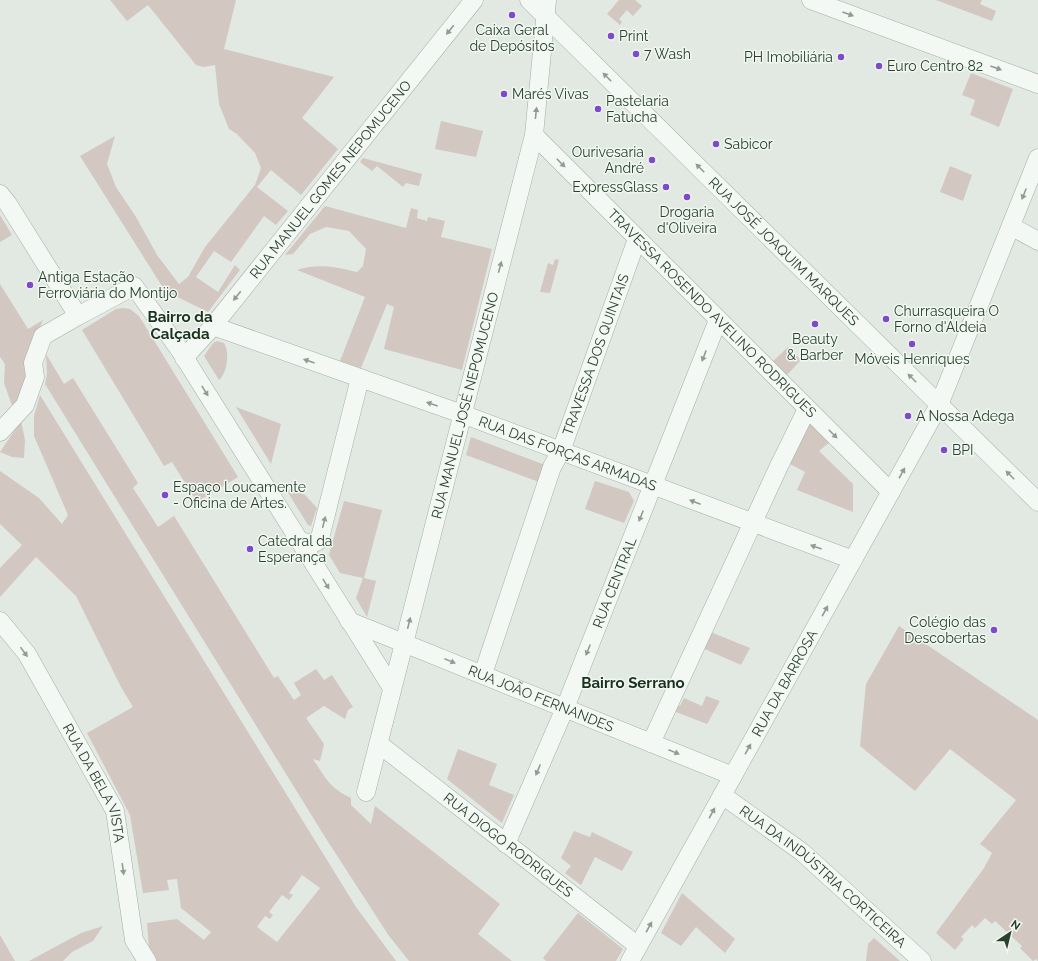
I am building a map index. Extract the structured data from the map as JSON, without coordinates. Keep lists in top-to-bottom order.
{
  "streets": {
    "street": [
      "RUA MANUEL GOMES NEPOMUCENO",
      "RUA JOSÉ JOAQUIM MARQUES",
      "TRAVESSA ROSENDO AVELINO RODRIGUES",
      "TRAVESSA DOS QUINTAIS",
      "RUA MANUEL JOSÉ NEPOMUCENO",
      "RUA DAS FORÇAS ARMADAS",
      "RUA CENTRAL",
      "RUA DA BARROSA",
      "RUA JOÃO FERNANDES",
      "RUA DA BELA VISTA",
      "RUA DIOGO RODRIGUES",
      "RUA DA INDÚSTRIA CORTICEIRA"
    ]
  },
  "crossings": [
    ["RUA MANUEL GOMES NEPOMUCENO", "RUA DAS FORÇAS ARMADAS"],
    ["RUA JOSÉ JOAQUIM MARQUES", "RUA MANUEL JOSÉ NEPOMUCENO"],
    ["RUA JOSÉ JOAQUIM MARQUES", "RUA DA BARROSA"],
    ["TRAVESSA ROSENDO AVELINO RODRIGUES", "TRAVESSA DOS QUINTAIS"],
    ["TRAVESSA ROSENDO AVELINO RODRIGUES", "RUA MANUEL JOSÉ NEPOMUCENO"],
    ["TRAVESSA ROSENDO AVELINO RODRIGUES", "RUA CENTRAL"],
    ["TRAVESSA ROSENDO AVELINO RODRIGUES", "RUA DA BARROSA"],
    ["TRAVESSA DOS QUINTAIS", "RUA DAS FORÇAS ARMADAS"],
    ["TRAVESSA DOS QUINTAIS", "RUA JOÃO FERNANDES"],
    ["RUA MANUEL JOSÉ NEPOMUCENO", "RUA DAS FORÇAS ARMADAS"],
    ["RUA MANUEL JOSÉ NEPOMUCENO", "RUA JOÃO FERNANDES"],
    ["RUA MANUEL JOSÉ NEPOMUCENO", "RUA DIOGO RODRIGUES"],
    ["RUA DAS FORÇAS ARMADAS", "RUA CENTRAL"],
    ["RUA DAS FORÇAS ARMADAS", "RUA DA BARROSA"],
    ["RUA CENTRAL", "RUA JOÃO FERNANDES"],
    ["RUA CENTRAL", "RUA DIOGO RODRIGUES"],
    ["RUA DA BARROSA", "RUA JOÃO FERNANDES"],
    ["RUA DA BARROSA", "RUA DIOGO RODRIGUES"],
    ["RUA DA BARROSA", "RUA DA INDÚSTRIA CORTICEIRA"]
  ],
  "one_way": [
    "RUA MANUEL GOMES NEPOMUCENO",
    "RUA JOSÉ JOAQUIM MARQUES",
    "TRAVESSA ROSENDO AVELINO RODRIGUES",
    "RUA MANUEL JOSÉ NEPOMUCENO",
    "RUA DAS FORÇAS ARMADAS",
    "RUA JOÃO FERNANDES",
    "RUA DA BELA VISTA"
  ],
  "districts": ["Bairro da Calçada", "Bairro Serrano"],
  "places": [
    "Caixa Geral de Depósitos",
    "Print",
    "7 Wash",
    "PH Imobiliária",
    "Euro Centro 82",
    "Marés Vivas",
    "Pastelaria Fatucha",
    "Sabicor",
    "Ourivesaria André",
    "ExpressGlass",
    "Drogaria d'Oliveira",
    "Antiga Estação Ferroviária do Montijo",
    "Churrasqueira O Forno d'Aldeia",
    "Beauty & Barber",
    "Móveis Henriques",
    "A Nossa Adega",
    "BPI",
    "Espaço Loucamente - Oficina de Artes.",
    "Catedral da Esperança",
    "Colégio das Descobertas"
  ],
  "north": "top right"
}
